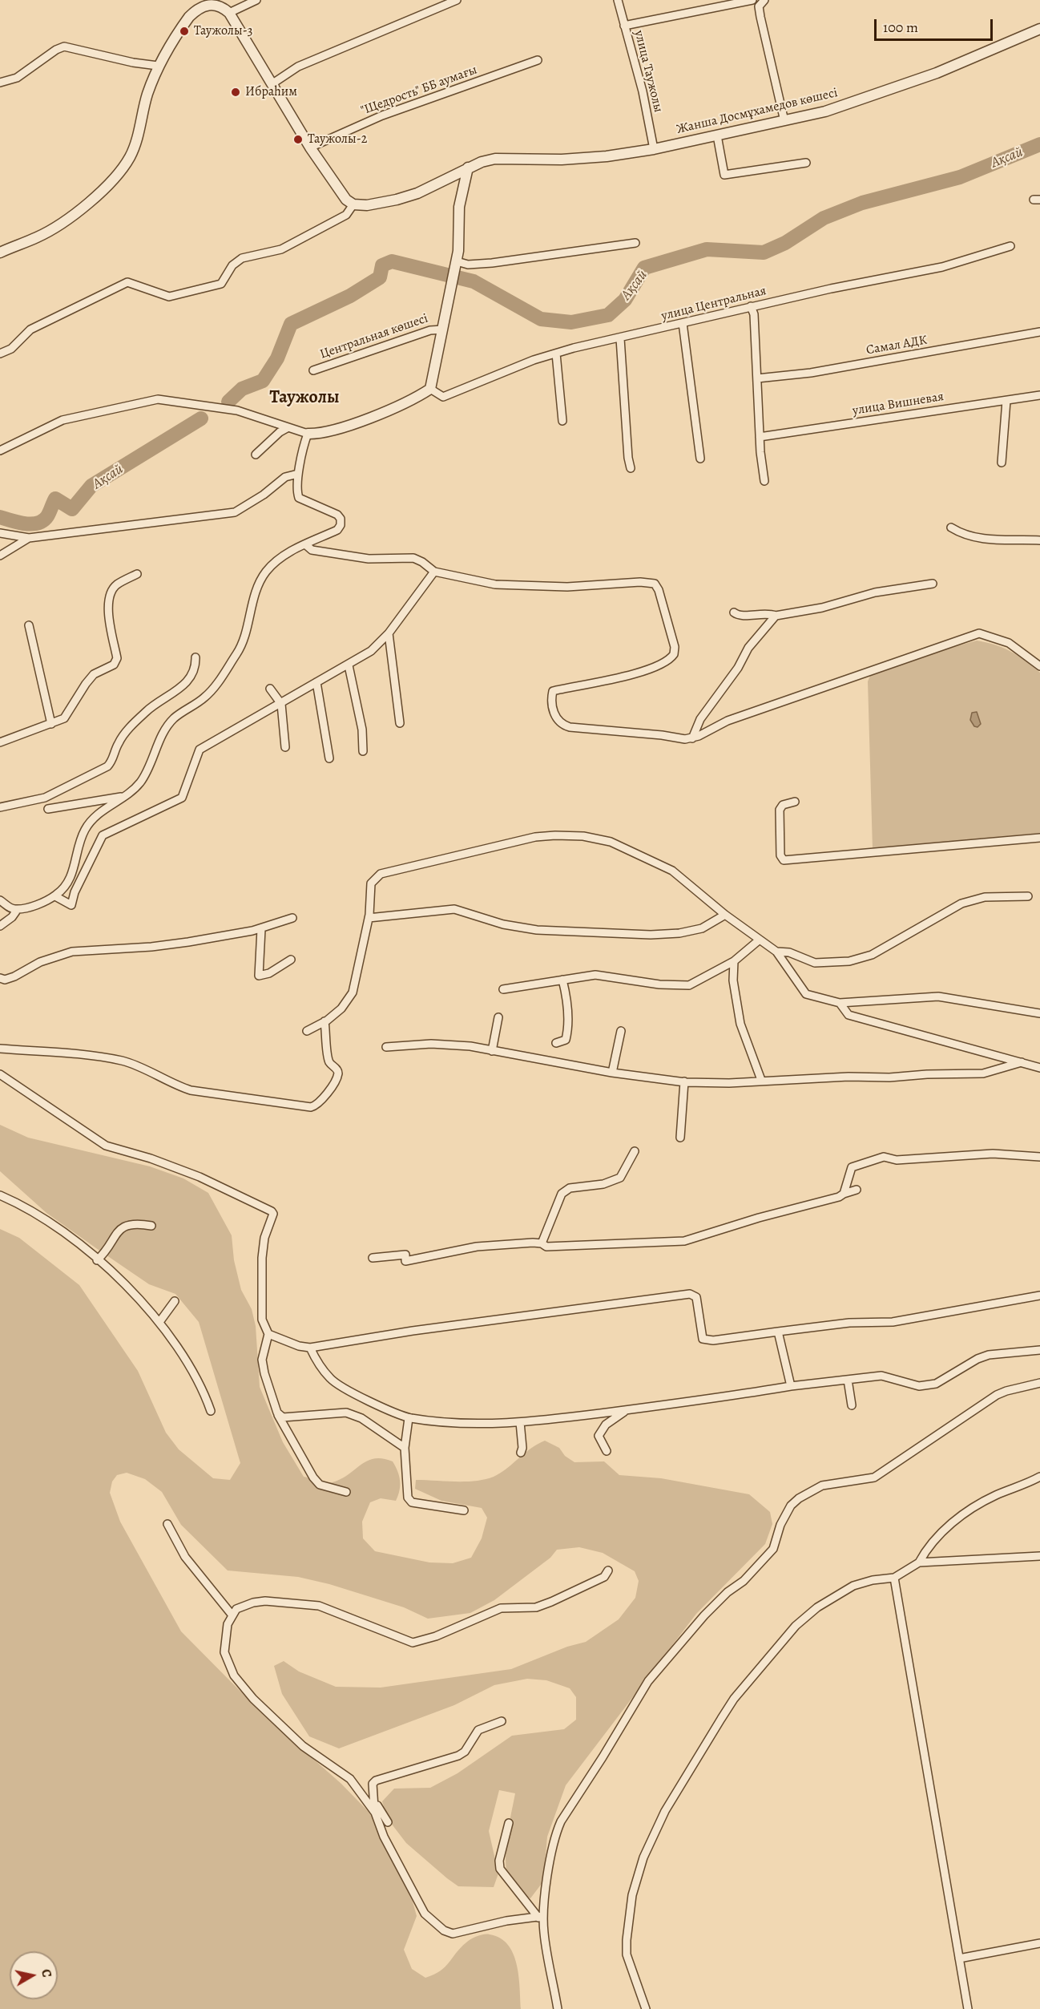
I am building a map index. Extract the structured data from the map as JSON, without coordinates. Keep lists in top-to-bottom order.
{
  "streets": {
    "street": [
      "улица Таужолы",
      "\"Щедрость\" ББ аумағы",
      "Жанша Досмұхамедов көшесі",
      "улица Центральная",
      "Центральная көшесі",
      "Самал АДК",
      "улица Вишневая"
    ]
  },
  "crossings": [
    ["улица Таужолы", "Жанша Досмұхамедов көшесі"]
  ],
  "districts": ["Таужолы"],
  "water": ["Ақсай"],
  "places": ["Таужолы-3", "Ибраһим", "Таужолы-2"],
  "scale_bar": "100 m",
  "north": "right"
}
